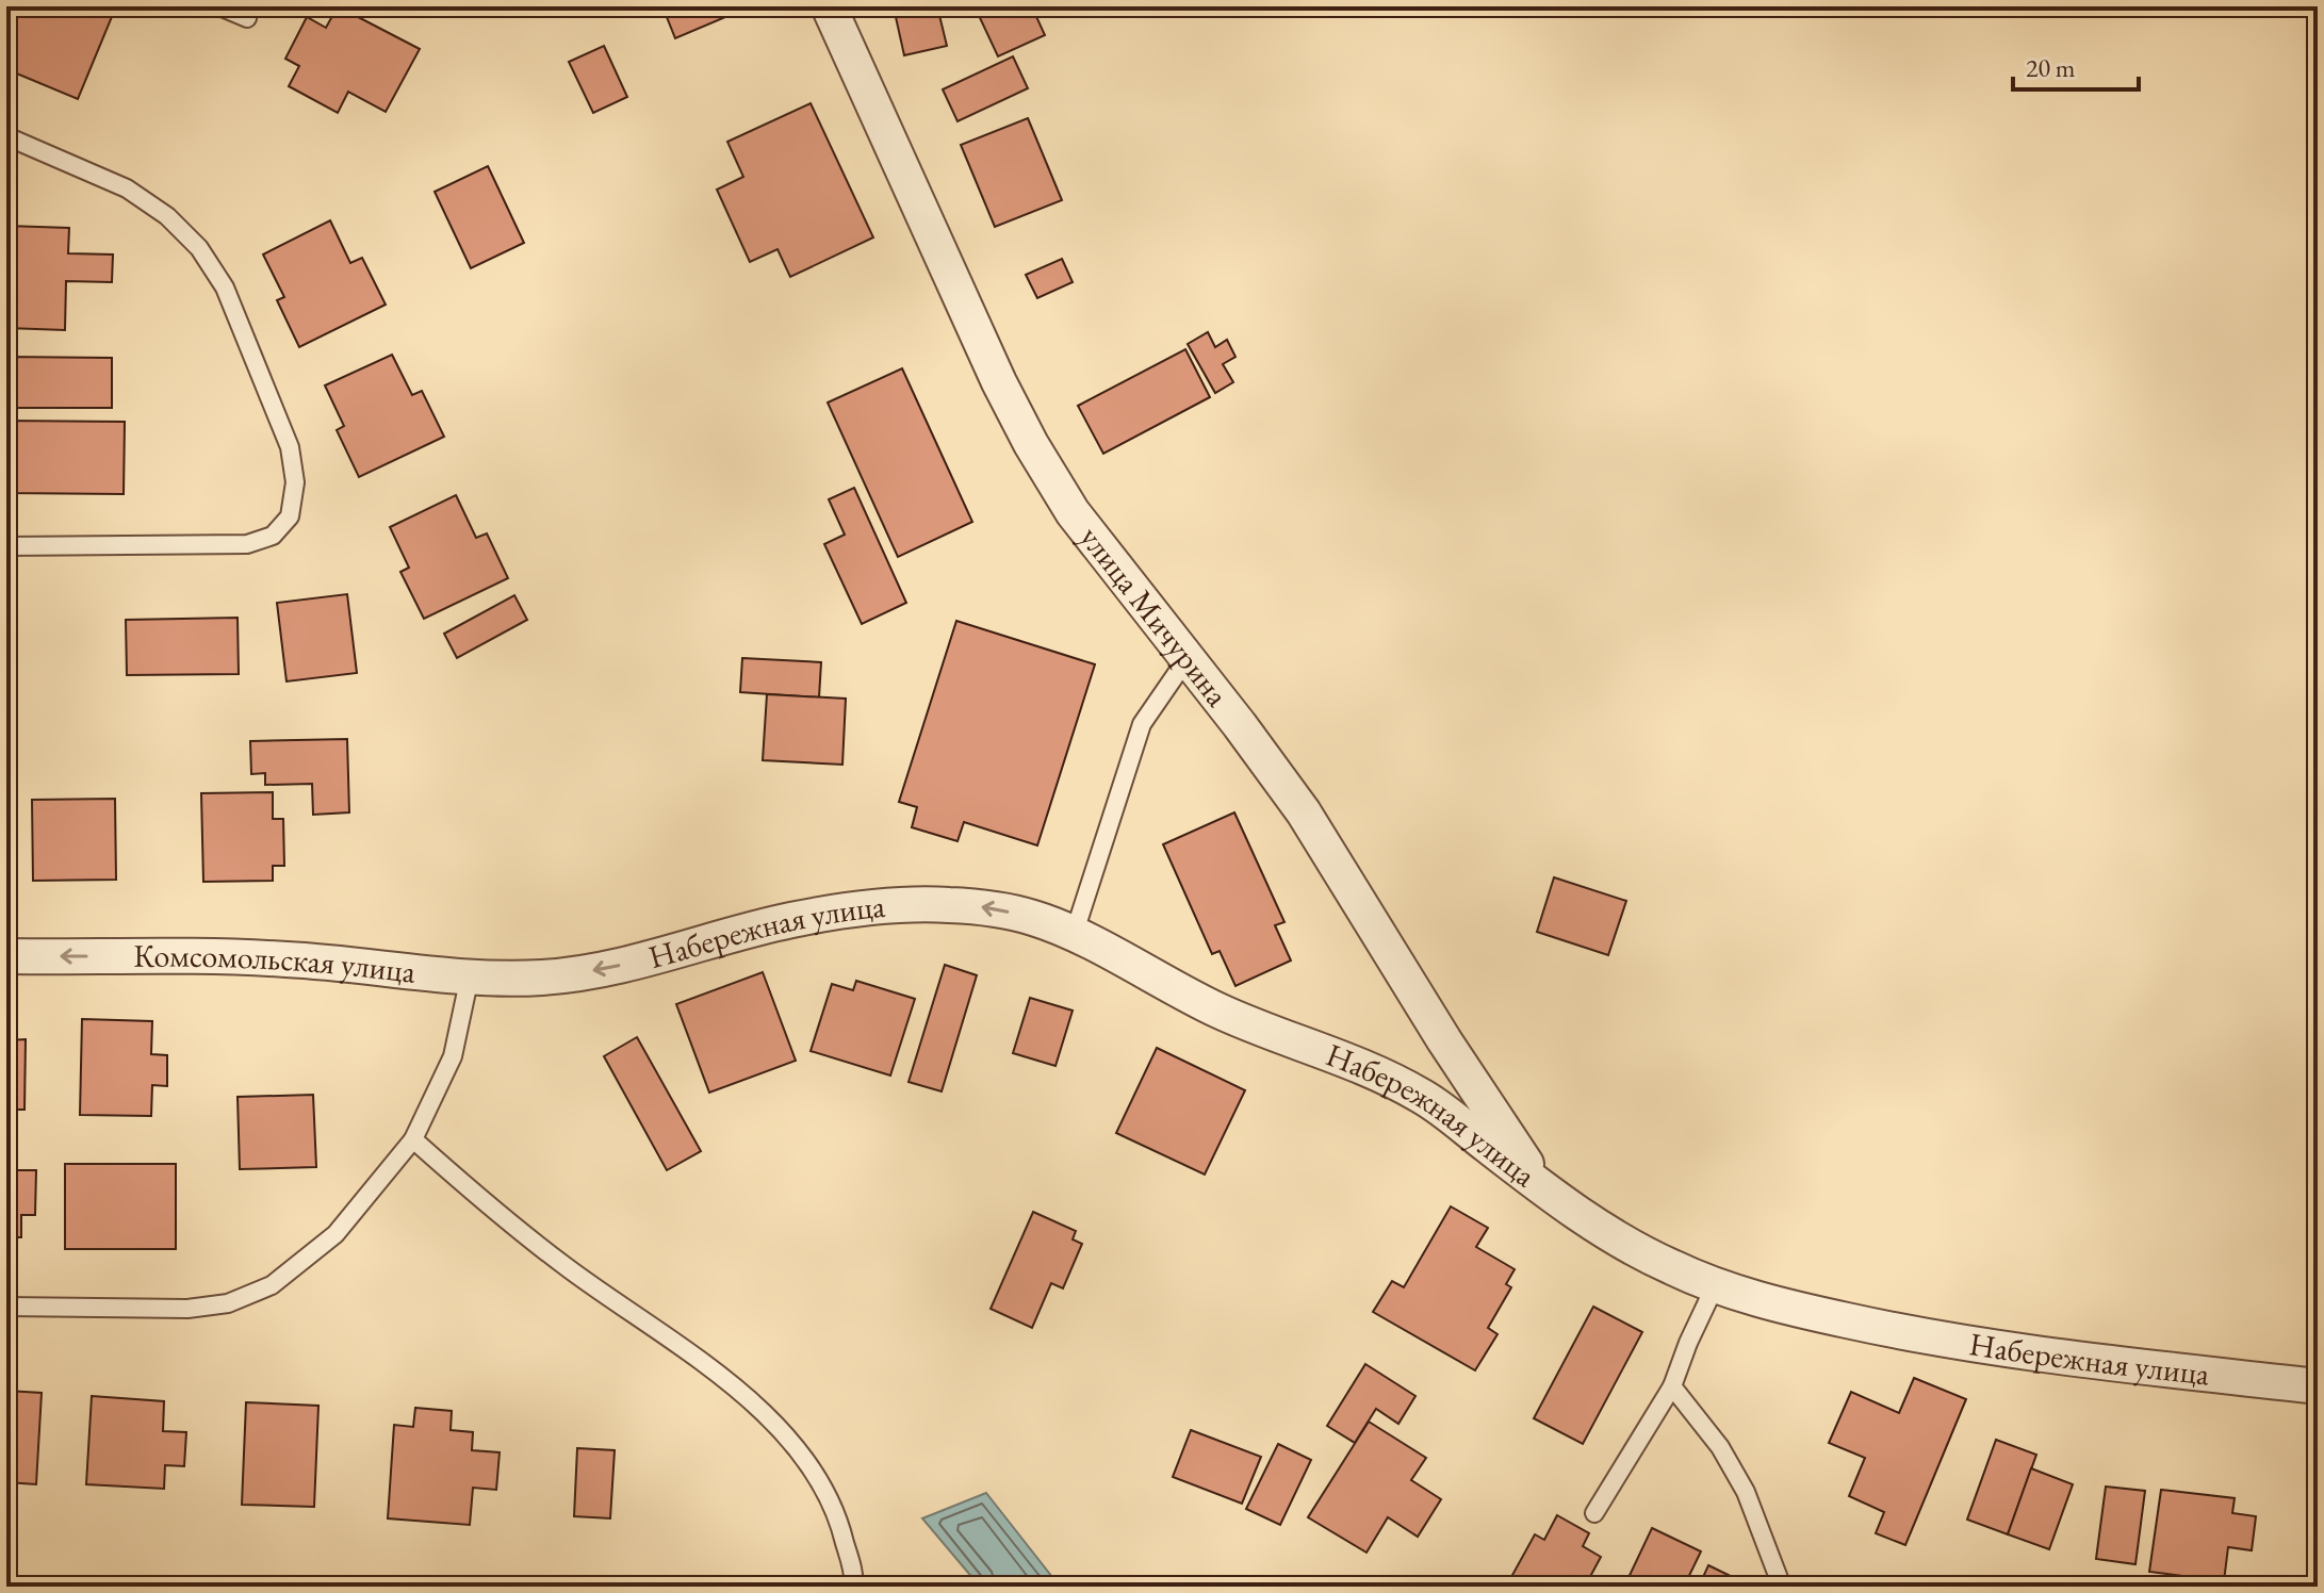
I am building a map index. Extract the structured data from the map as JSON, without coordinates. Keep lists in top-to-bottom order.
{
  "streets": {
    "street": ["улица Мичурина", "Набережная улица", "Комсомольская улица"]
  },
  "crossings": [
    ["улица Мичурина", "Набережная улица"],
    ["Набережная улица", "Комсомольская улица"]
  ],
  "one_way": ["Комсомольская улица"],
  "scale_bar": "20 m"
}
